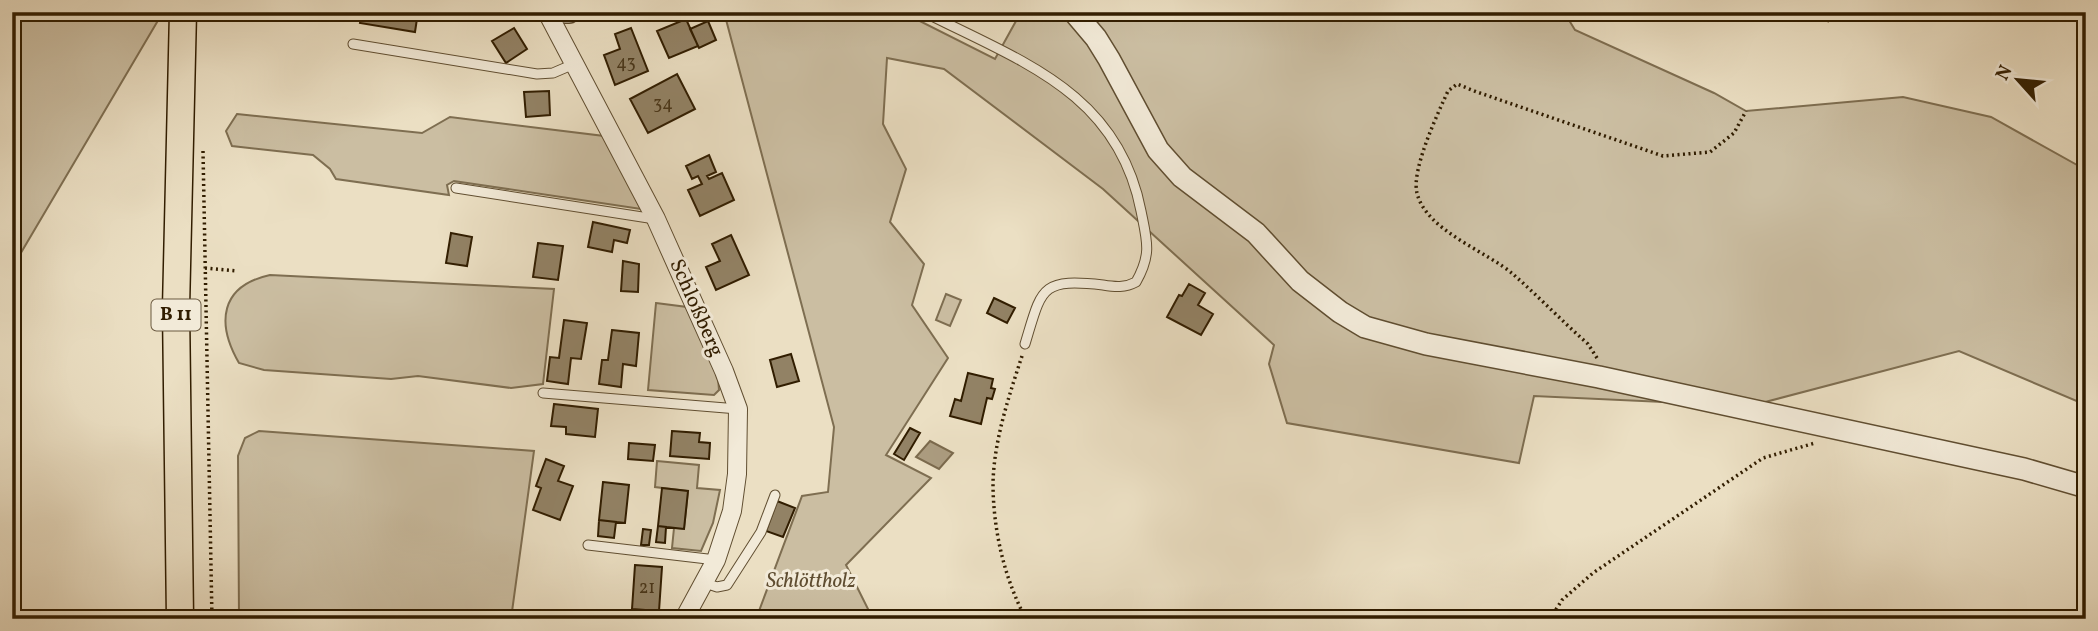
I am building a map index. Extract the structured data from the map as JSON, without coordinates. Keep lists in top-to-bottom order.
{
  "streets": {
    "main road": ["B 11"],
    "street": ["Schloßberg"]
  },
  "parks": ["Schlöttholz"],
  "house_numbers": ["43", "34", "21"],
  "north": "top left"
}
